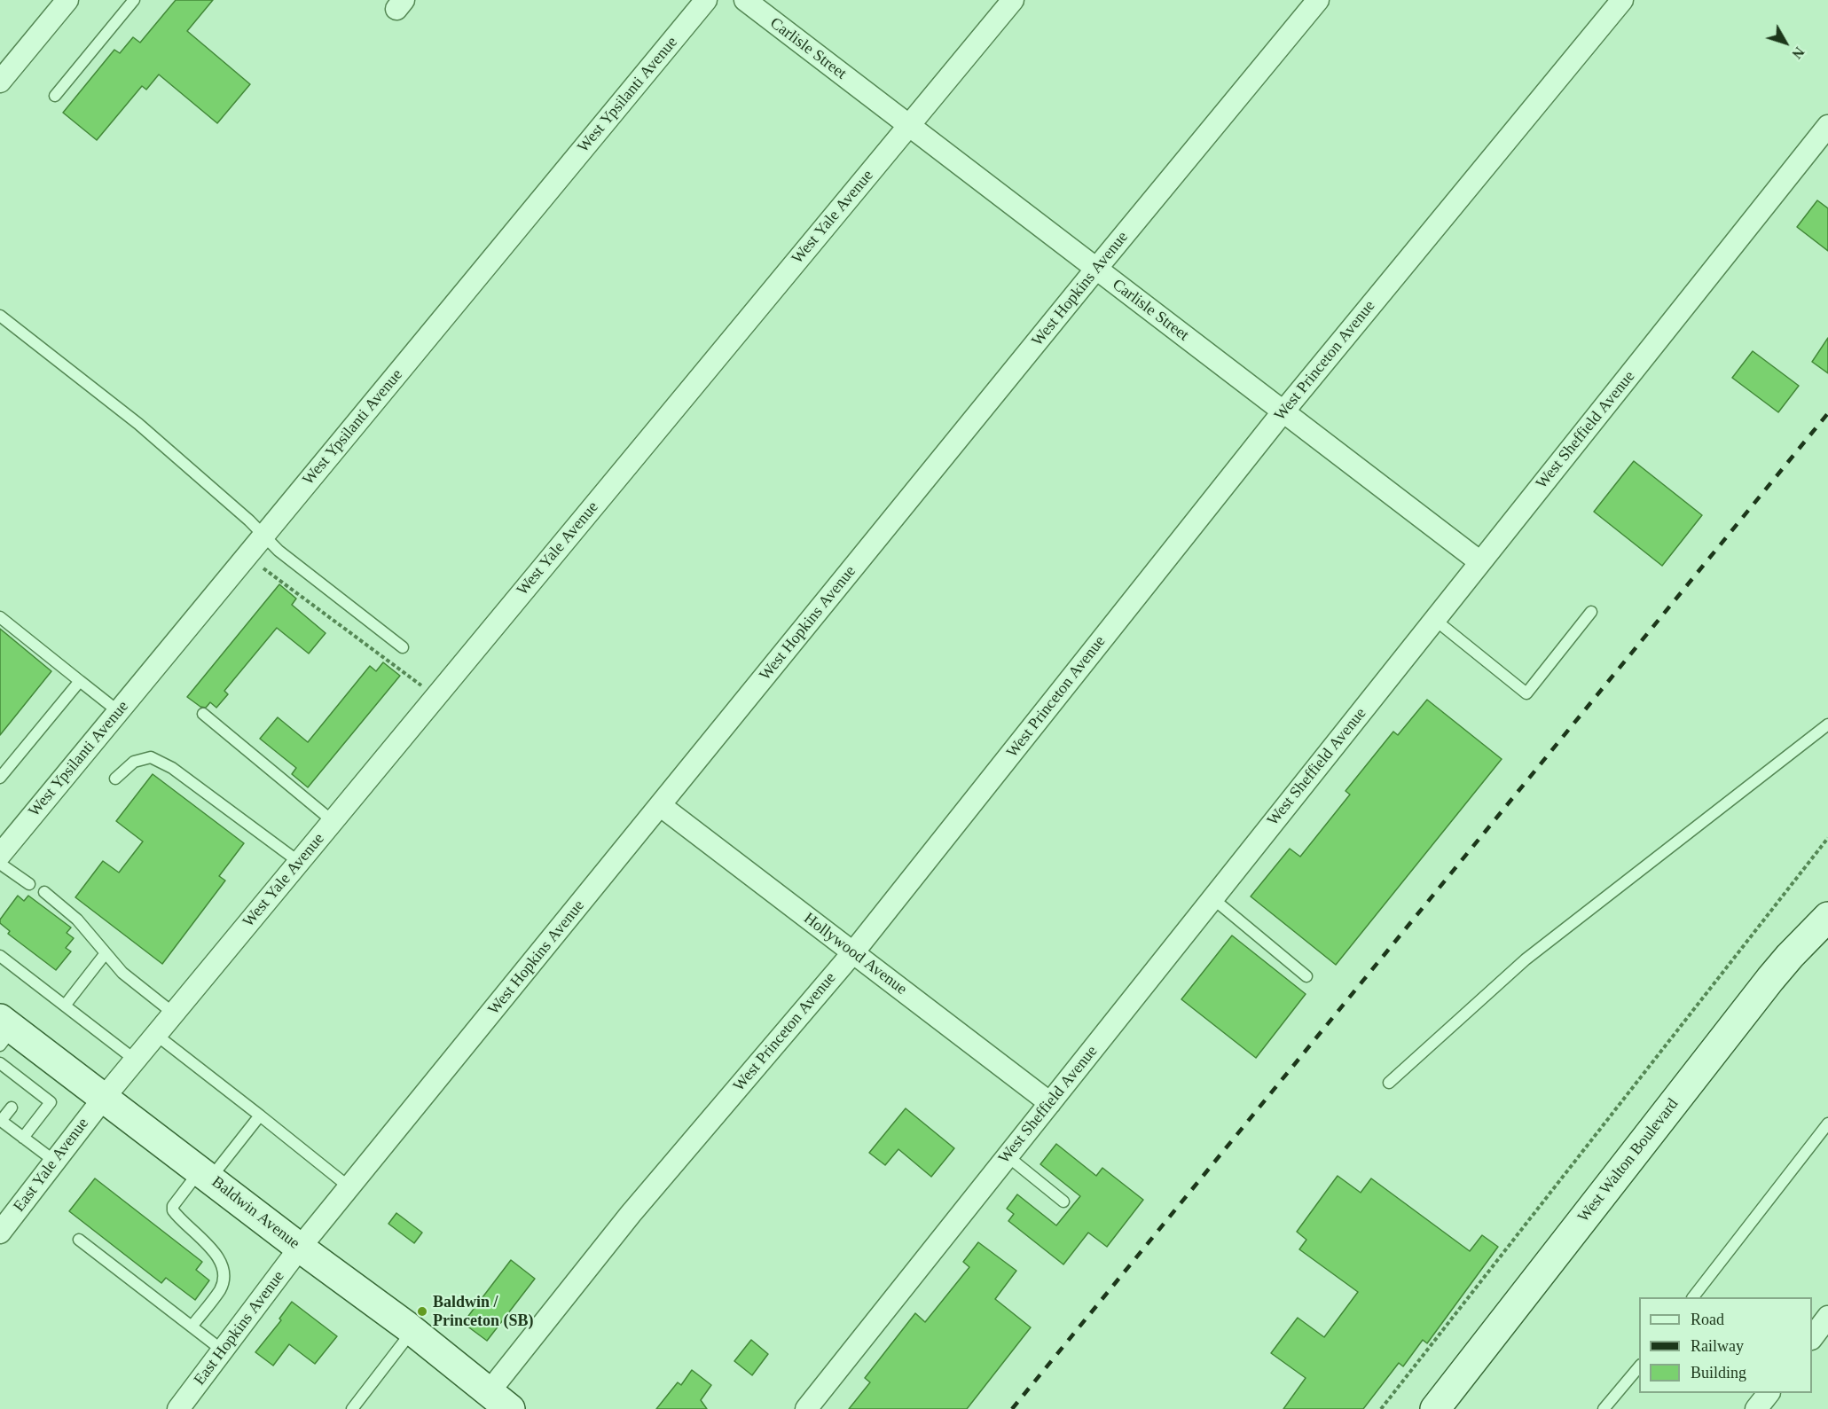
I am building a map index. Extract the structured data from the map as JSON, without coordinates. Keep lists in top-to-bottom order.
{
  "streets": {
    "main road": ["West Walton Boulevard", "Baldwin Avenue"],
    "street": [
      "Carlisle Street",
      "West Ypsilanti Avenue",
      "West Yale Avenue",
      "West Hopkins Avenue",
      "West Princeton Avenue",
      "West Sheffield Avenue",
      "Hollywood Avenue",
      "East Yale Avenue",
      "East Hopkins Avenue"
    ]
  },
  "crossings": [
    ["Carlisle Street", "West Yale Avenue"],
    ["Carlisle Street", "West Hopkins Avenue"],
    ["Carlisle Street", "West Princeton Avenue"],
    ["Carlisle Street", "West Sheffield Avenue"],
    ["West Yale Avenue", "East Yale Avenue"],
    ["West Yale Avenue", "Baldwin Avenue"],
    ["West Hopkins Avenue", "Hollywood Avenue"],
    ["West Hopkins Avenue", "Baldwin Avenue"],
    ["West Hopkins Avenue", "East Hopkins Avenue"],
    ["West Princeton Avenue", "Hollywood Avenue"],
    ["West Princeton Avenue", "Baldwin Avenue"],
    ["West Sheffield Avenue", "Hollywood Avenue"],
    ["East Yale Avenue", "Baldwin Avenue"],
    ["Baldwin Avenue", "East Hopkins Avenue"]
  ],
  "places": ["Baldwin / Princeton (SB)"],
  "legend": ["Road", "Railway", "Building"],
  "north": "bottom right"
}
